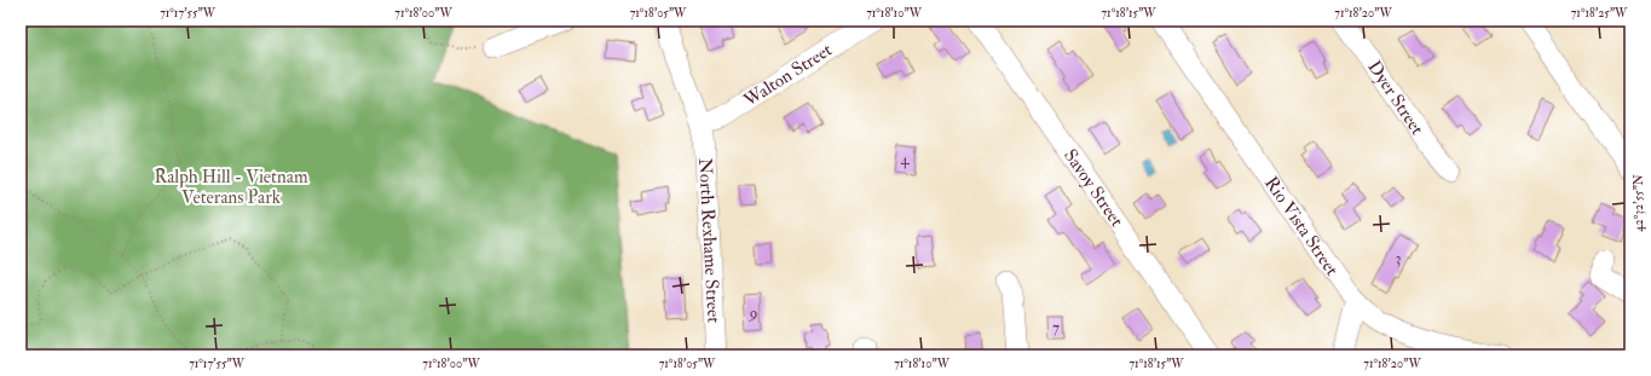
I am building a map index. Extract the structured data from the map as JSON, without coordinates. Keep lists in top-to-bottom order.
{
  "streets": {
    "street": [
      "Walton Street",
      "Dyer Street",
      "Savoy Street",
      "Rio Vista Street",
      "North Rexhame Street"
    ]
  },
  "crossings": [
    ["Walton Street", "North Rexhame Street"]
  ],
  "parks": ["Ralph Hill - Vietnam Veterans Park"],
  "house_numbers": [
    "4",
    "3",
    "9",
    "7"
  ],
  "coordinates": [
    "71°17'55\"W",
    "71°18'00\"W",
    "71°18'05\"W",
    "71°18'10\"W",
    "71°18'15\"W",
    "71°18'20\"W",
    "71°18'25\"W",
    "42°32'55\"N"
  ]
}
